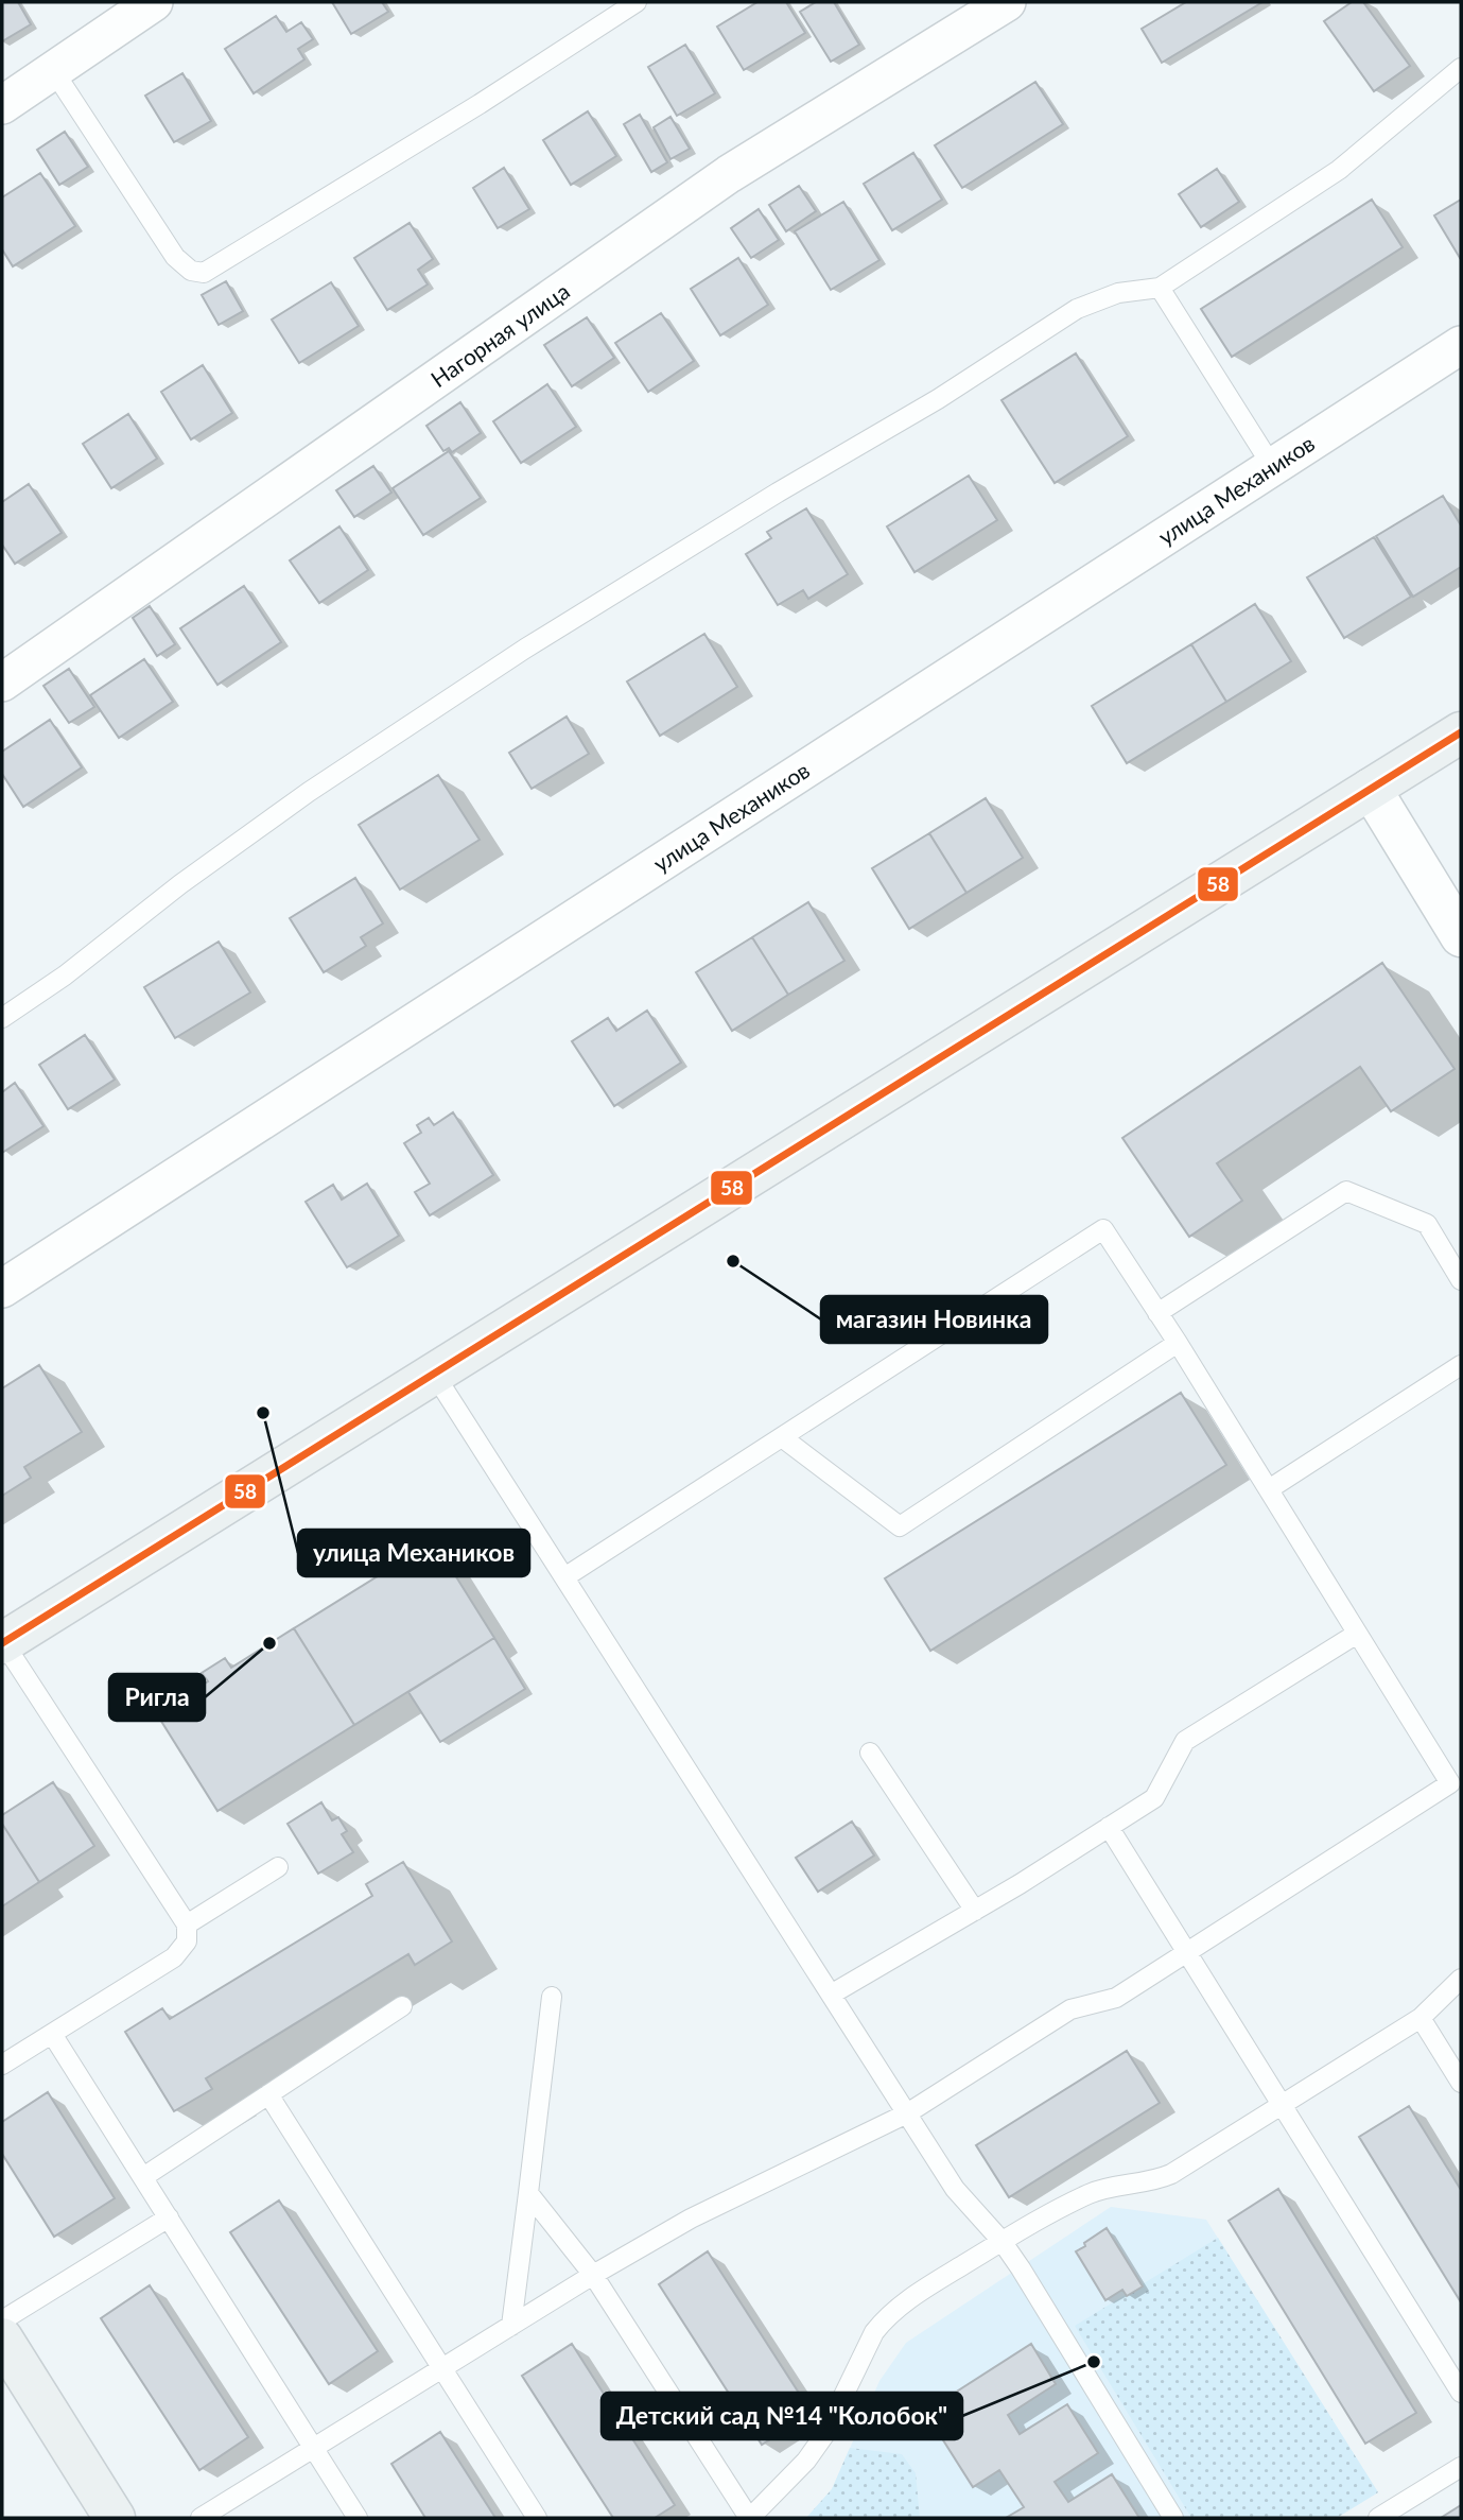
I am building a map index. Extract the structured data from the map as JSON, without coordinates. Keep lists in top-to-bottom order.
{
  "streets": {
    "street": ["Нагорная улица", "улица Механиков"]
  },
  "places": [
    "магазин Новинка",
    "улица Механиков",
    "Ригла",
    "Детский сад №14 \"Колобок\""
  ],
  "lines": ["transit line 58"]
}
